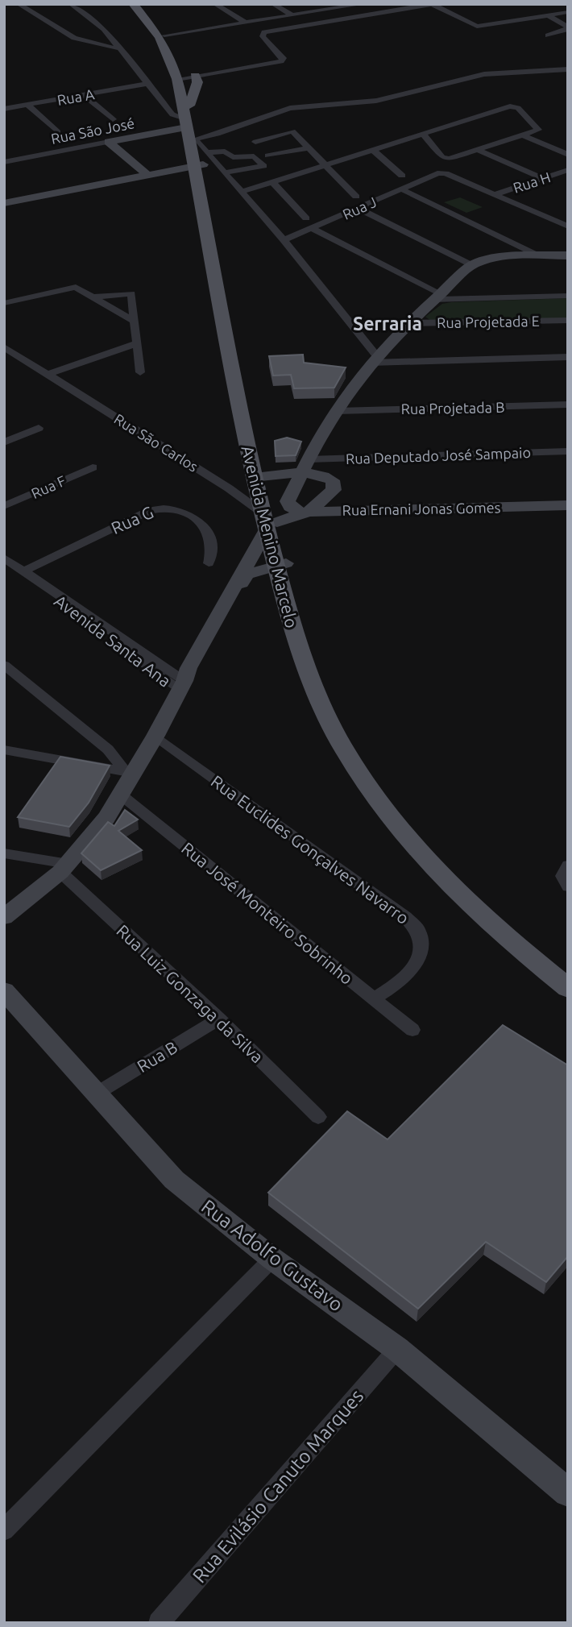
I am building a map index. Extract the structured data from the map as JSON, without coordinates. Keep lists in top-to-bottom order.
{
  "streets": {
    "main road": ["Avenida Menino Marcelo"],
    "street": [
      "Rua A",
      "Rua São José",
      "Rua H",
      "Rua J",
      "Rua Projetada E",
      "Rua Projetada B",
      "Rua São Carlos",
      "Rua Deputado José Sampaio",
      "Rua F",
      "Rua Ernani Jonas Gomes",
      "Rua G",
      "Avenida Santa Ana",
      "Rua Euclides Gonçalves Navarro",
      "Rua José Monteiro Sobrinho",
      "Rua Luiz Gonzaga da Silva",
      "Rua B",
      "Rua Adolfo Gustavo",
      "Rua Evilásio Canuto Marques"
    ]
  },
  "crossings": [
    ["Rua São José", "Avenida Menino Marcelo"],
    ["Rua H", "Rua J"],
    ["Rua São Carlos", "Rua Ernani Jonas Gomes"],
    ["Rua São Carlos", "Avenida Menino Marcelo"],
    ["Rua Ernani Jonas Gomes", "Avenida Menino Marcelo"],
    ["Rua G", "Avenida Santa Ana"],
    ["Rua Euclides Gonçalves Navarro", "Rua José Monteiro Sobrinho"],
    ["Rua Luiz Gonzaga da Silva", "Rua B"],
    ["Rua B", "Rua Adolfo Gustavo"],
    ["Rua Adolfo Gustavo", "Rua Evilásio Canuto Marques"]
  ],
  "districts": ["Serraria"]
}
